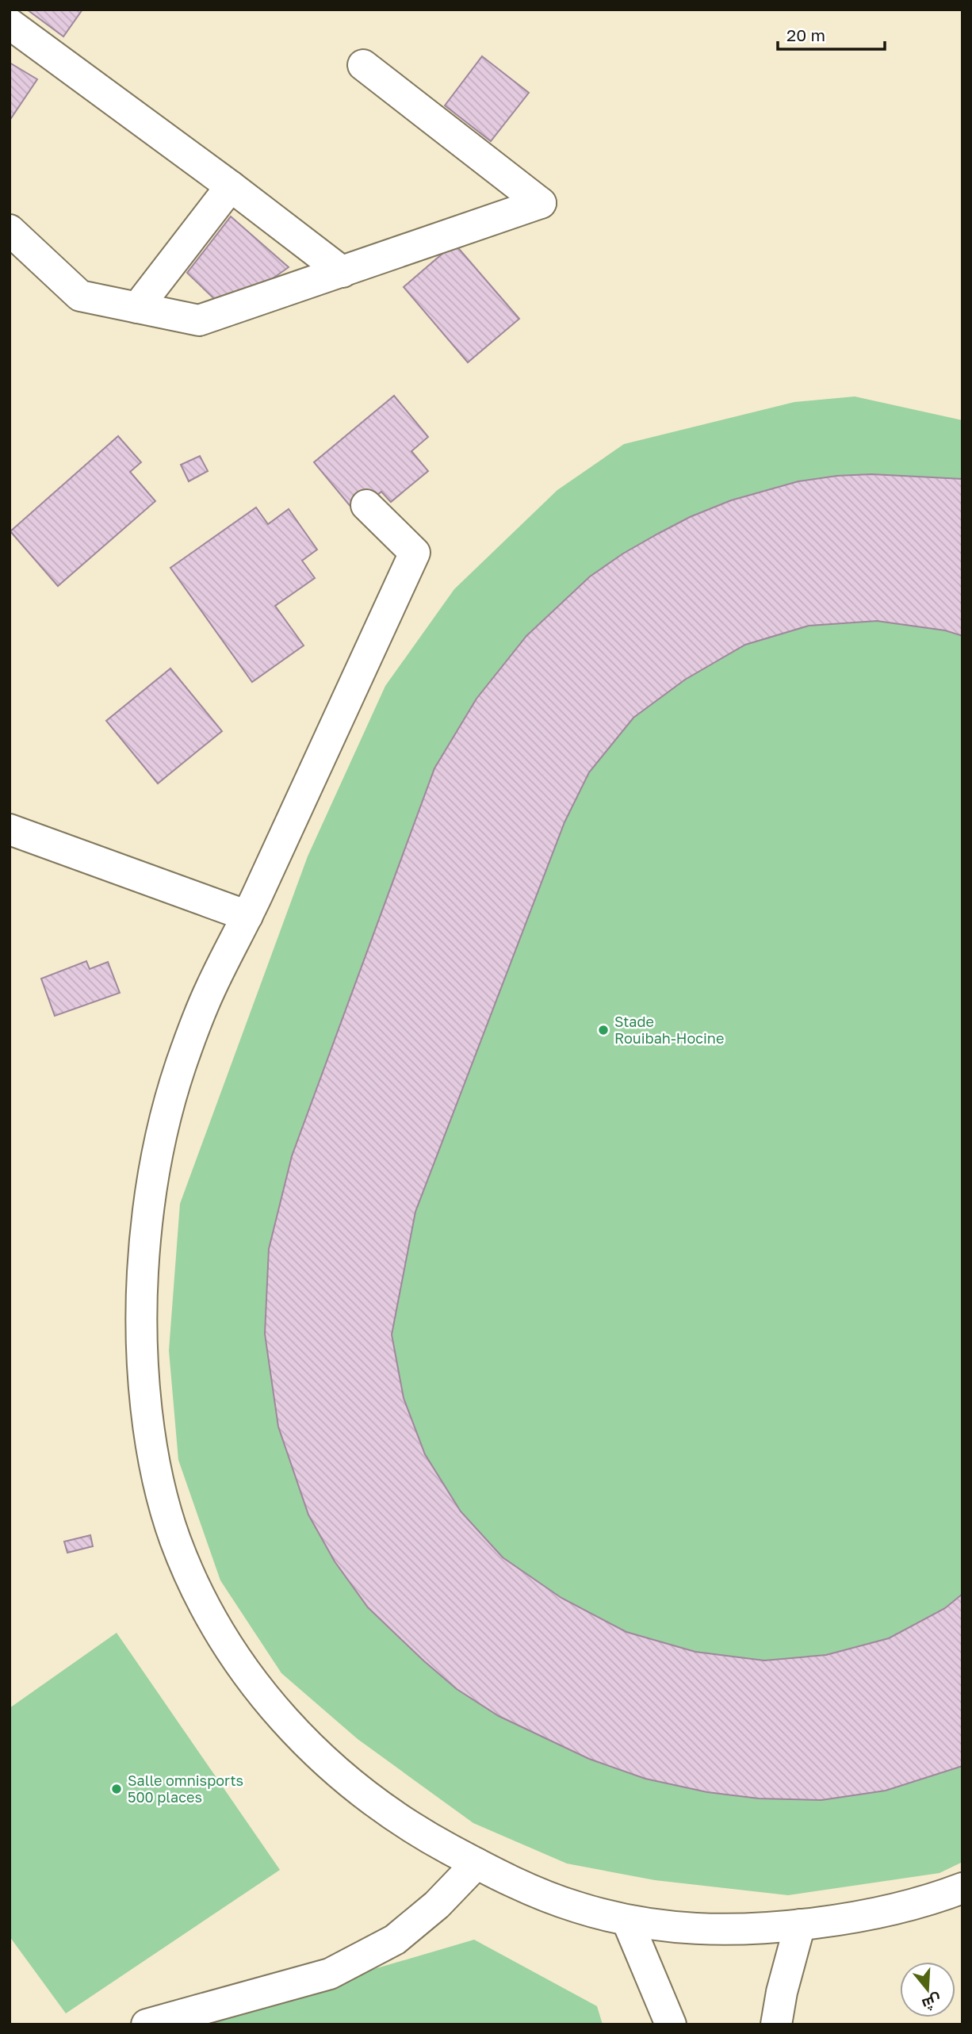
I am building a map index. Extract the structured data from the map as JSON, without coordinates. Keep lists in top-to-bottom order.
{
  "places": ["Stade Rouibah-Hocine", "Salle omnisports 500 places"],
  "scale_bar": "20 m",
  "north": "bottom"
}
